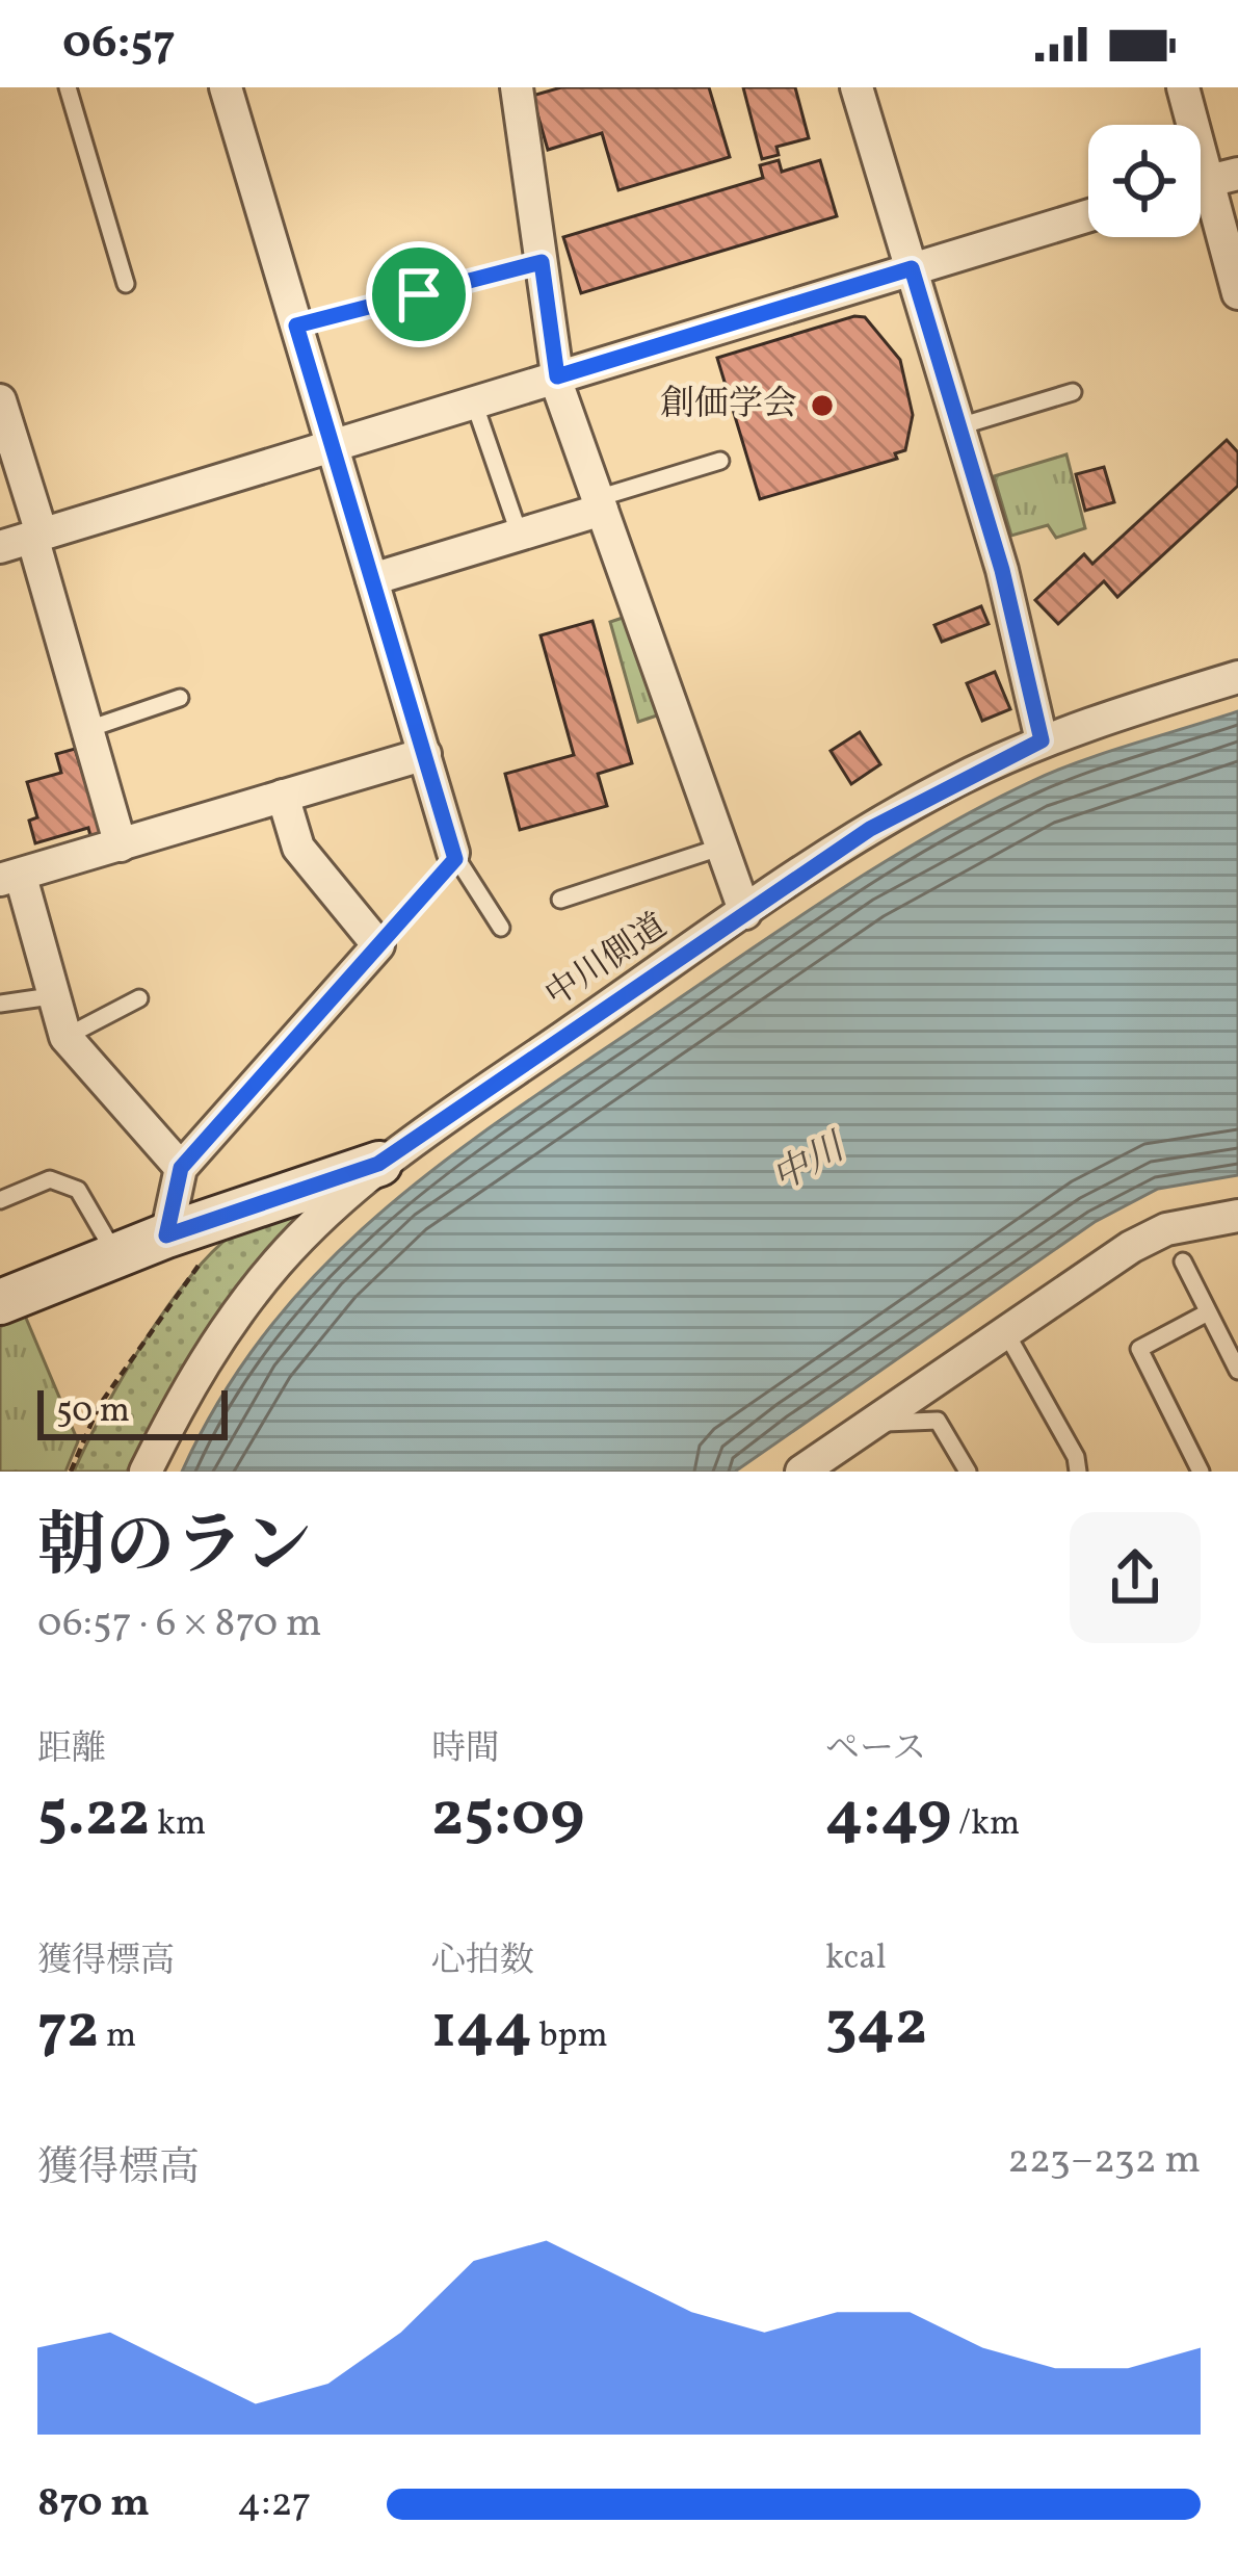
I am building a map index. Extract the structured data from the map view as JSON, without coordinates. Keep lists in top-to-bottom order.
{
  "streets": {
    "street": ["中川側道"]
  },
  "water": ["中川"],
  "places": ["創価学会"],
  "scale_bar": "50 m",
  "page": {
    "status": "06:57",
    "scale": "50 m",
    "heading": ["朝のラン", "06:57 · 6 × 870 m"],
    "stats": [
      ["距離", "5.22 km"],
      ["時間", "25:09"],
      ["ペース", "4:49 /km"],
      ["獲得標高", "72 m"],
      ["心拍数", "144 bpm"],
      ["kcal", "342"]
    ],
    "chart": ["獲得標高", "223–232 m"],
    "list": [
      {
        "name": "870 m",
        "note": "4:27"
      }
    ]
  }
}
